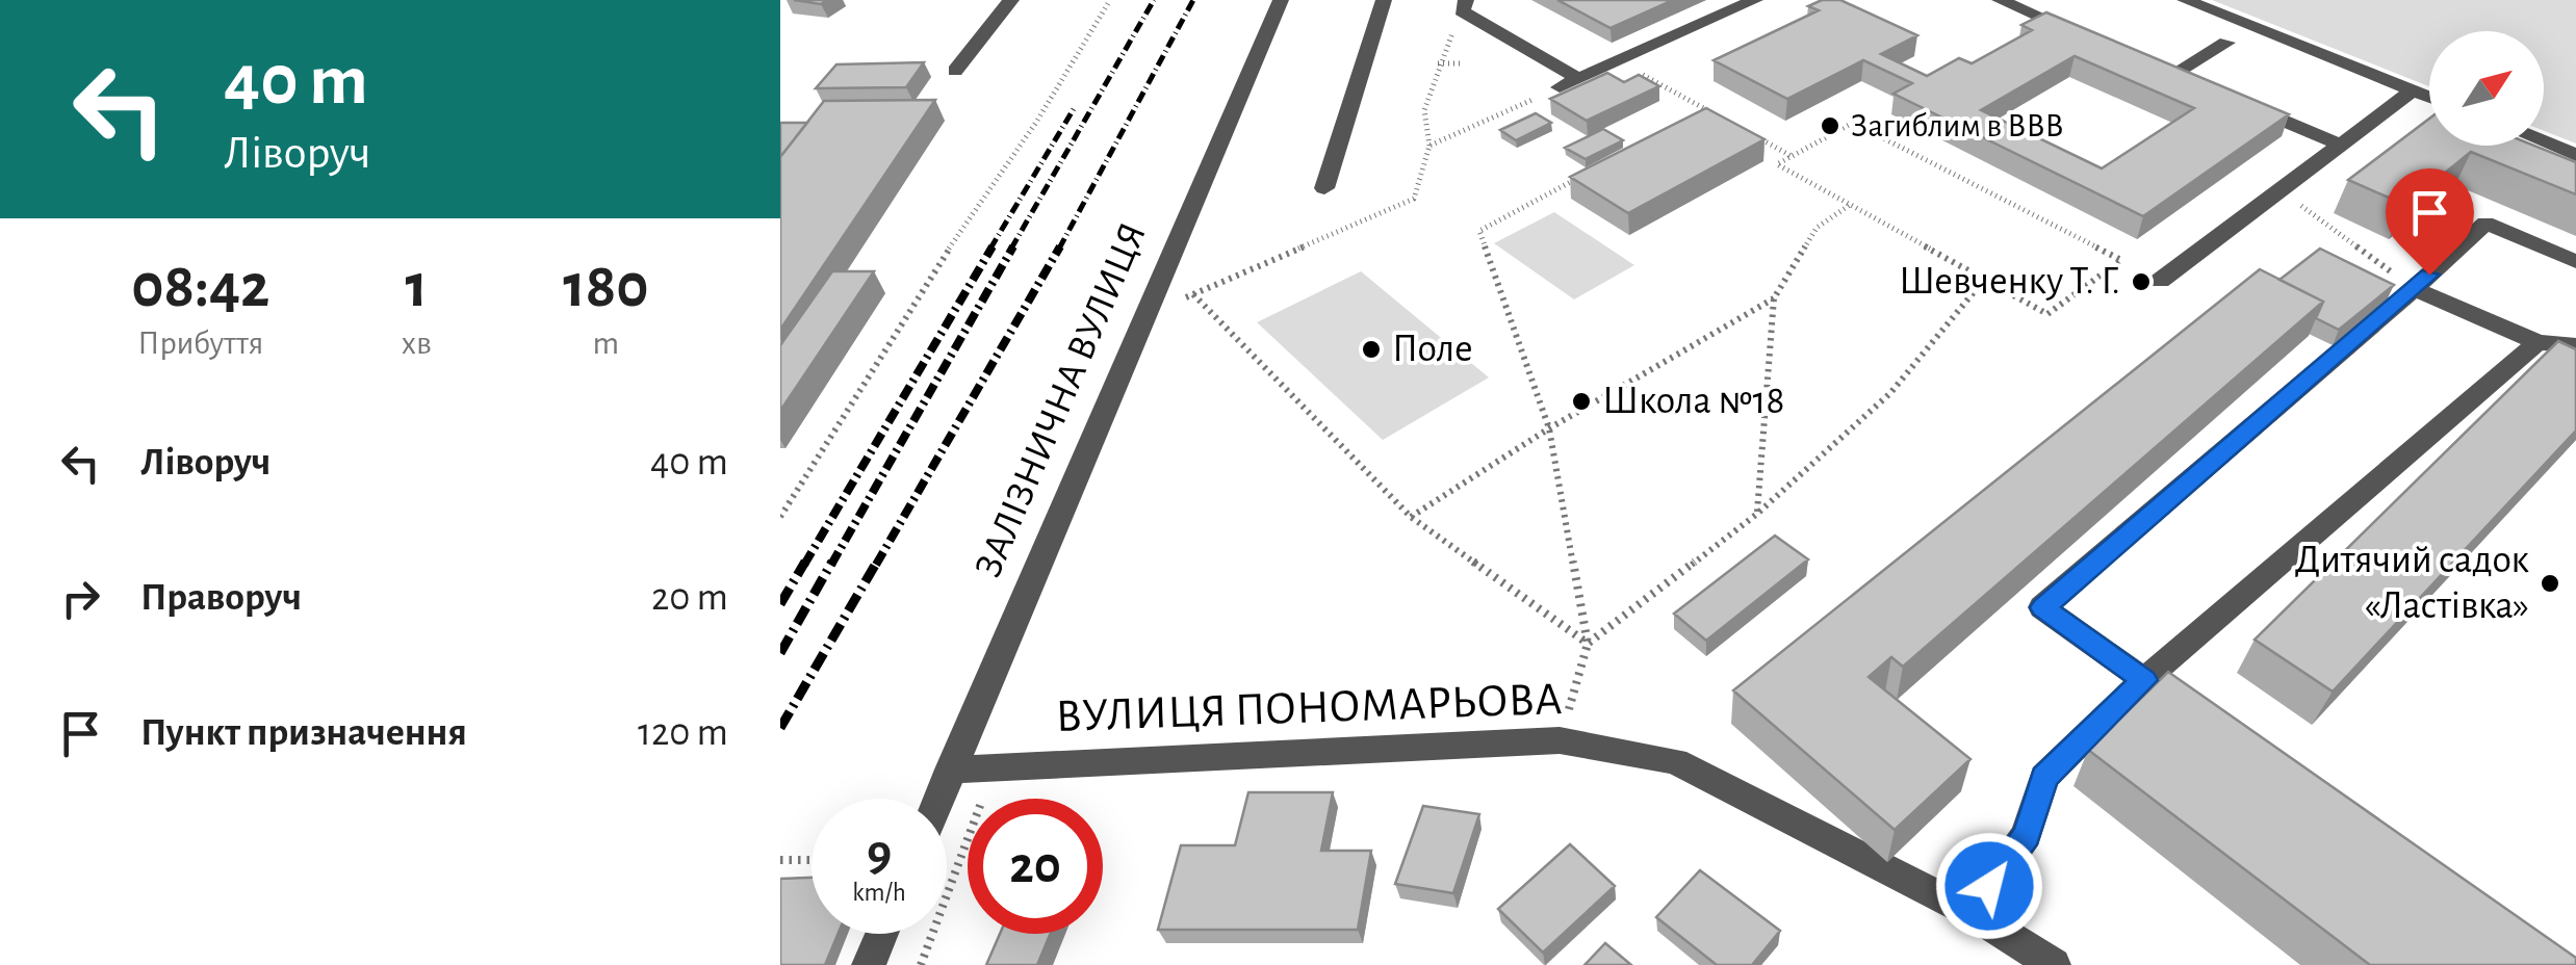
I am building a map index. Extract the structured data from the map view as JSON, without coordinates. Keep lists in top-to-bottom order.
{
  "streets": {
    "street": ["ЗАЛІЗНИЧНА ВУЛИЦЯ", "ВУЛИЦЯ ПОНОМАРЬОВА"]
  },
  "crossings": [
    ["ЗАЛІЗНИЧНА ВУЛИЦЯ", "ВУЛИЦЯ ПОНОМАРЬОВА"]
  ],
  "places": [
    "Загиблим в ВВВ",
    "Шевченку Т. Г.",
    "Поле",
    "Школа №18",
    "Дитячий садок «Ластівка»"
  ],
  "north": "top right",
  "page": {
    "turn": ["40 m", "Ліворуч"],
    "eta": [
      "08:42",
      "Прибуття",
      "1",
      "хв",
      "180",
      "m"
    ],
    "list": [
      {
        "name": "Ліворуч",
        "value": "40 m"
      },
      {
        "name": "Праворуч",
        "value": "20 m"
      },
      {
        "name": "Пункт призначення",
        "value": "120 m"
      }
    ],
    "speed": "9 km/h",
    "limit": "20"
  }
}
